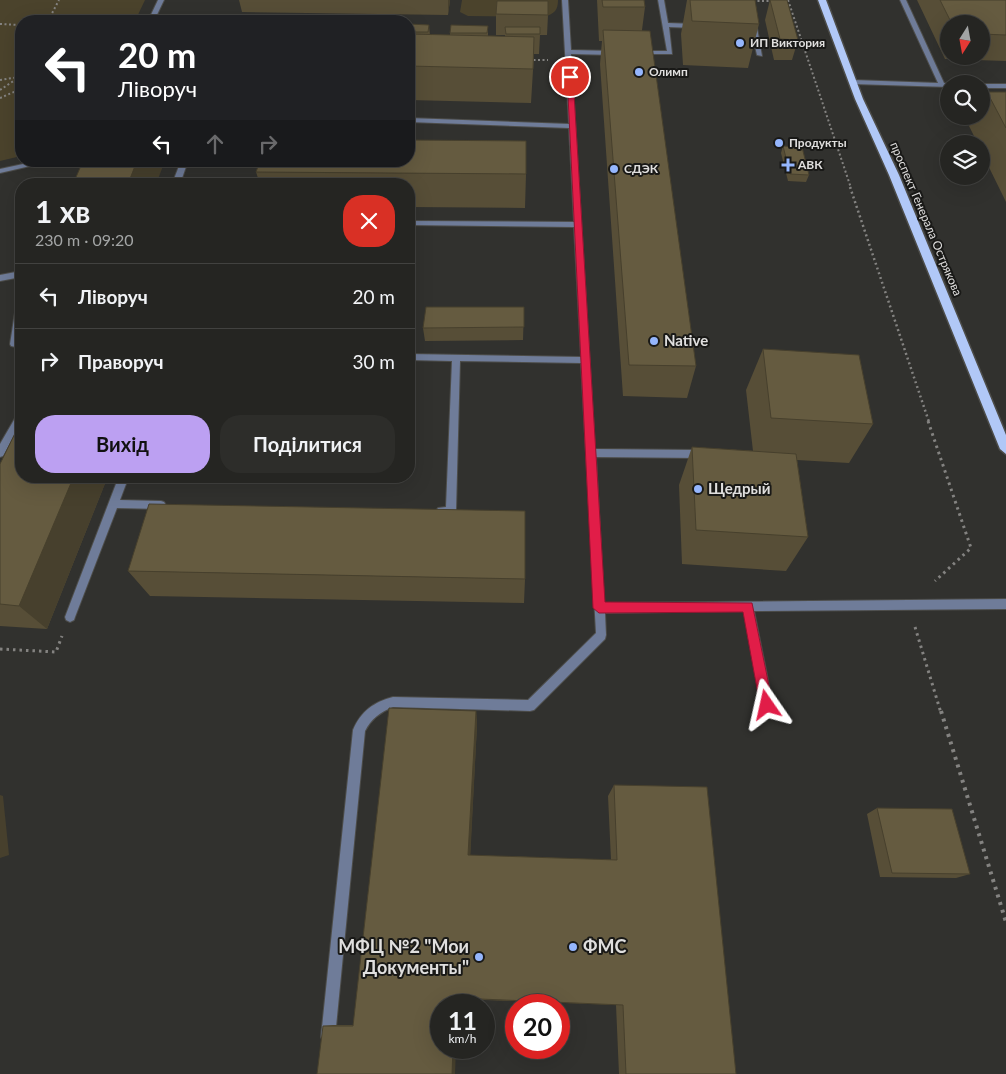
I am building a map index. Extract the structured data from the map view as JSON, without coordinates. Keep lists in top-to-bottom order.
{
  "streets": {
    "main road": ["проспект Генерала Острякова"]
  },
  "places": {
    "other": [
      "ИП Виктория",
      "Олимп",
      "Продукты",
      "СДЭК",
      "Native",
      "Щедрый",
      "ФМС",
      "МФЦ №2 \"Мои Документы\""
    ],
    "health": ["АВК"]
  },
  "north": "bottom",
  "page": {
    "turn": ["20 m", "Ліворуч"],
    "heading": ["1 хв", "230 m · 09:20"],
    "list": [
      {
        "name": "Ліворуч",
        "value": "20 m"
      },
      {
        "name": "Праворуч",
        "value": "30 m"
      }
    ],
    "buttons": ["Вихід", "Поділитися"],
    "speed": "11 km/h",
    "limit": "20"
  }
}
